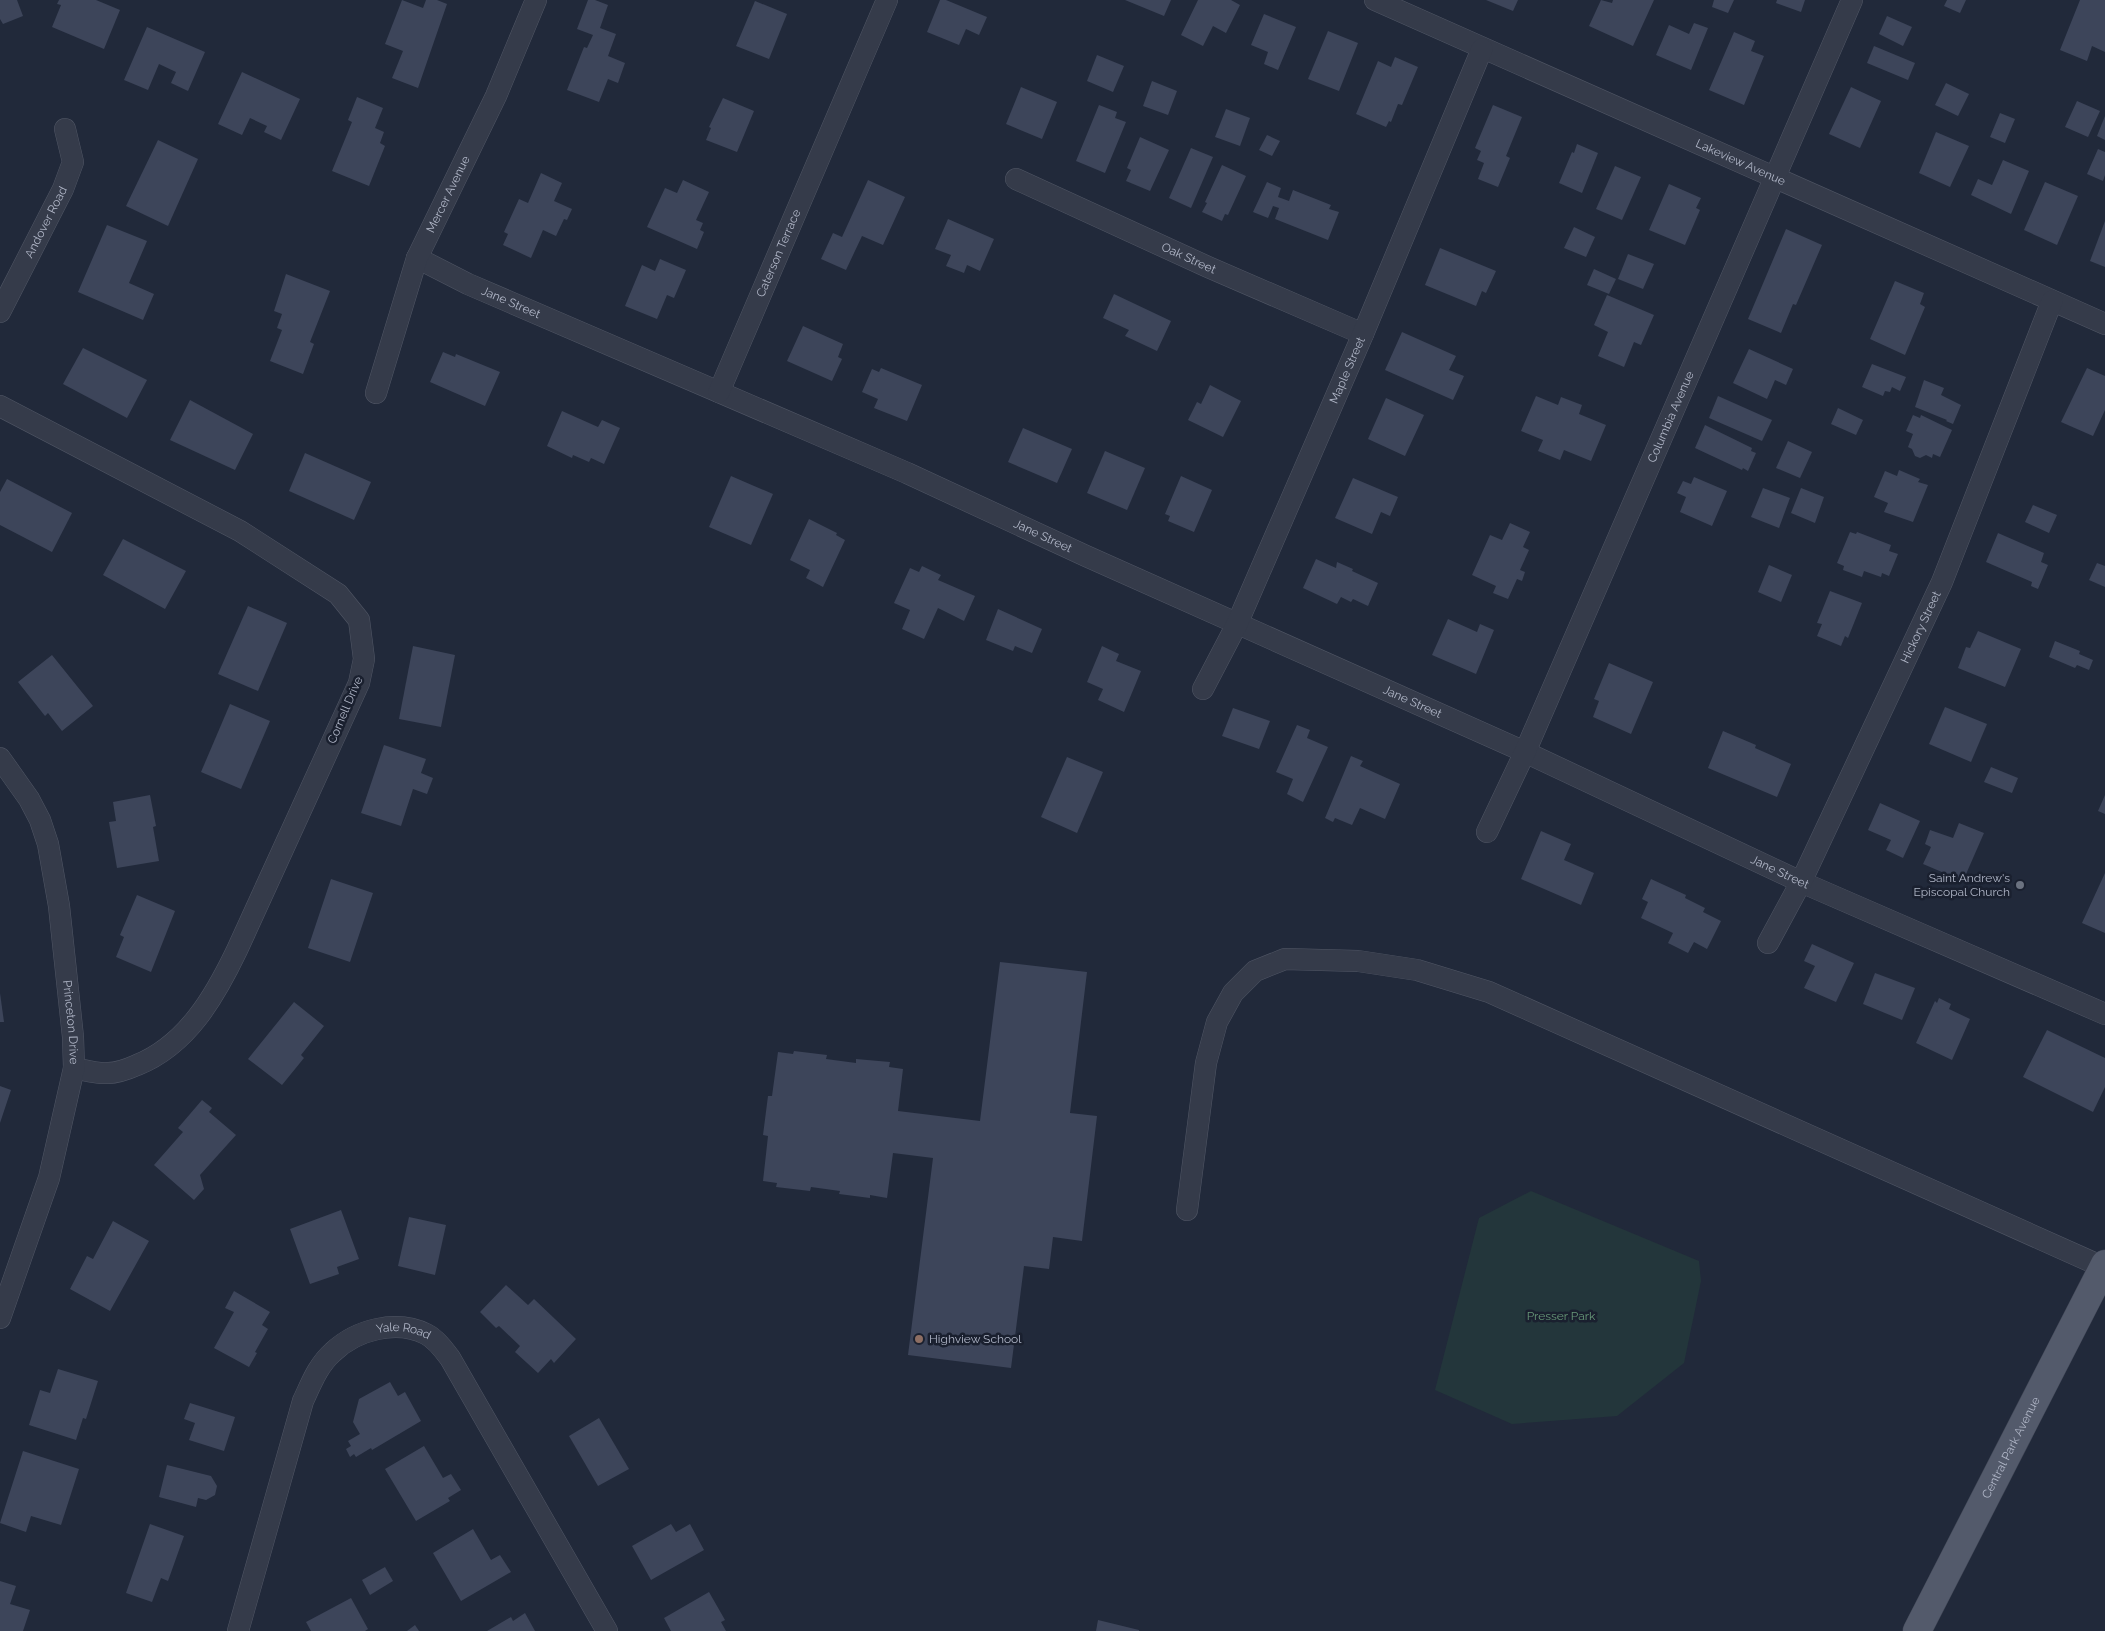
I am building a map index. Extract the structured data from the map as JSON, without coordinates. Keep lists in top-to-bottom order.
{
  "streets": {
    "main road": ["Central Park Avenue"],
    "street": [
      "Lakeview Avenue",
      "Mercer Avenue",
      "Andover Road",
      "Caterson Terrace",
      "Oak Street",
      "Jane Street",
      "Maple Street",
      "Columbia Avenue",
      "Hickory Street",
      "Cornell Drive",
      "Princeton Drive",
      "Yale Road"
    ]
  },
  "crossings": [
    ["Lakeview Avenue", "Maple Street"],
    ["Lakeview Avenue", "Columbia Avenue"],
    ["Lakeview Avenue", "Hickory Street"],
    ["Mercer Avenue", "Jane Street"],
    ["Caterson Terrace", "Jane Street"],
    ["Oak Street", "Maple Street"],
    ["Jane Street", "Maple Street"],
    ["Jane Street", "Columbia Avenue"],
    ["Jane Street", "Hickory Street"],
    ["Cornell Drive", "Princeton Drive"]
  ],
  "parks": ["Presser Park"],
  "places": ["Saint Andrew's Episcopal Church", "Highview School"]
}
